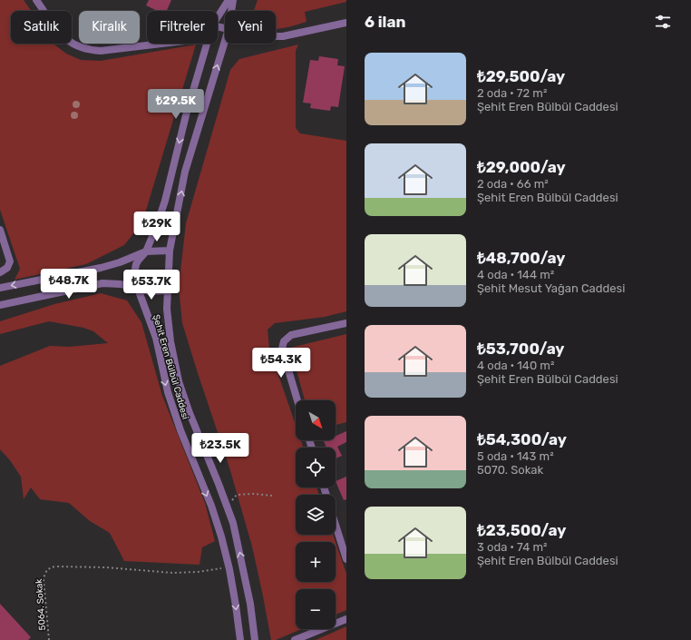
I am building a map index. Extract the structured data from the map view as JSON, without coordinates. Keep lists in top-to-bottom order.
{
  "streets": {
    "street": ["Şehit Eren Bülbül Caddesi"],
    "path": ["5064. Sokak"]
  },
  "crossings": [
    ["Şehit Eren Bülbül Caddesi", "5064. Sokak"]
  ],
  "north": "bottom right",
  "page": {
    "heading": "6 ilan",
    "chip": [
      "Satılık",
      "Kiralık",
      "Filtreler",
      "Yeni"
    ],
    "list": [
      {
        "name": "₺29,500/ay",
        "note": "2 oda · 72 m² · Şehit Eren Bülbül Caddesi"
      },
      {
        "name": "₺29,000/ay",
        "note": "2 oda · 66 m² · Şehit Eren Bülbül Caddesi"
      },
      {
        "name": "₺48,700/ay",
        "note": "4 oda · 144 m² · Şehit Mesut Yağan Caddesi"
      },
      {
        "name": "₺53,700/ay",
        "note": "4 oda · 140 m² · Şehit Eren Bülbül Caddesi"
      },
      {
        "name": "₺54,300/ay",
        "note": "5 oda · 143 m² · 5070. Sokak"
      },
      {
        "name": "₺23,500/ay",
        "note": "3 oda · 74 m² · Şehit Eren Bülbül Caddesi"
      }
    ],
    "price": [
      "₺29.5K",
      "₺29K",
      "₺48.7K",
      "₺53.7K",
      "₺54.3K",
      "₺23.5K"
    ],
    "map_buttons": ["+", "−"]
  }
}
